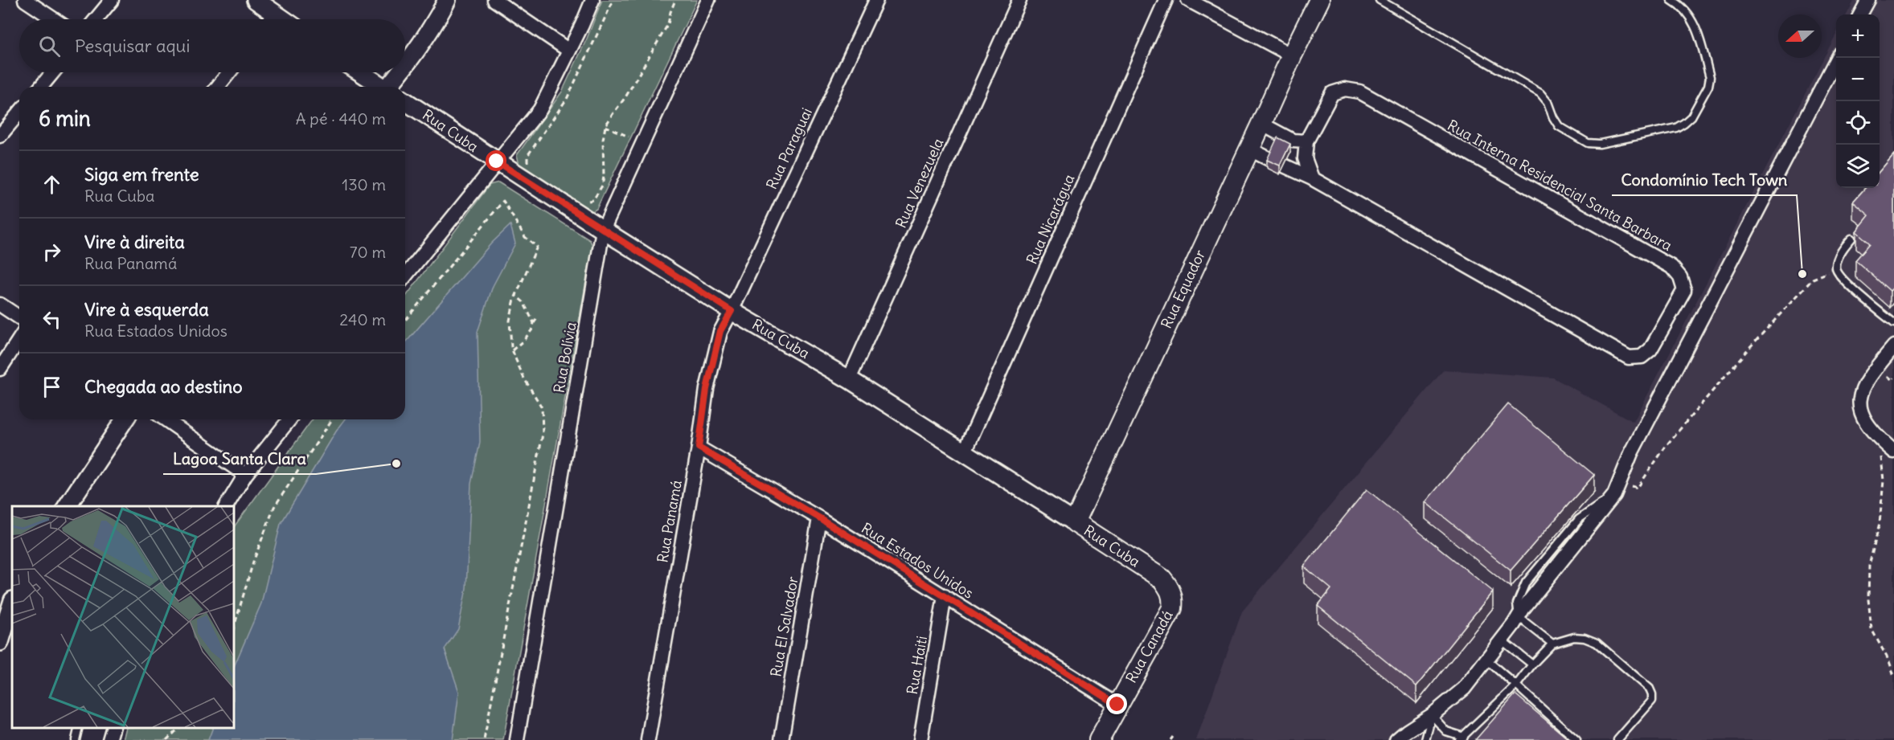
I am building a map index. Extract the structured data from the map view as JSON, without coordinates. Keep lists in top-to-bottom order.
{
  "streets": {
    "main road": ["Rua Cuba", "Rua Equador", "Rua Canadá"],
    "street": [
      "Rua Paraguai",
      "Rua Venezuela",
      "Rua Interna Residencial Santa Barbara",
      "Rua Nicarágua",
      "Rua Bolívia",
      "Rua Panamá",
      "Rua Estados Unidos",
      "Rua El Salvador",
      "Rua Haiti"
    ]
  },
  "crossings": [
    ["Rua Cuba", "Rua Paraguai"],
    ["Rua Cuba", "Rua Venezuela"],
    ["Rua Cuba", "Rua Nicarágua"],
    ["Rua Cuba", "Rua Equador"],
    ["Rua Cuba", "Rua Bolívia"],
    ["Rua Cuba", "Rua Panamá"],
    ["Rua Cuba", "Rua Canadá"],
    ["Rua Paraguai", "Rua Panamá"],
    ["Rua Panamá", "Rua Estados Unidos"],
    ["Rua Estados Unidos", "Rua El Salvador"],
    ["Rua Estados Unidos", "Rua Canadá"],
    ["Rua Estados Unidos", "Rua Haiti"]
  ],
  "places": ["Condomínio Tech Town", "Lagoa Santa Clara"],
  "north": "left",
  "page": {
    "map_buttons": ["+", "−"],
    "search": "Pesquisar aqui",
    "heading": ["6 min", "A pé · 440 m"],
    "list": [
      ["Siga em frente", "Rua Cuba", "130 m"],
      ["Vire à direita", "Rua Panamá", "70 m"],
      ["Vire à esquerda", "Rua Estados Unidos", "240 m"],
      "Chegada ao destino"
    ]
  }
}
